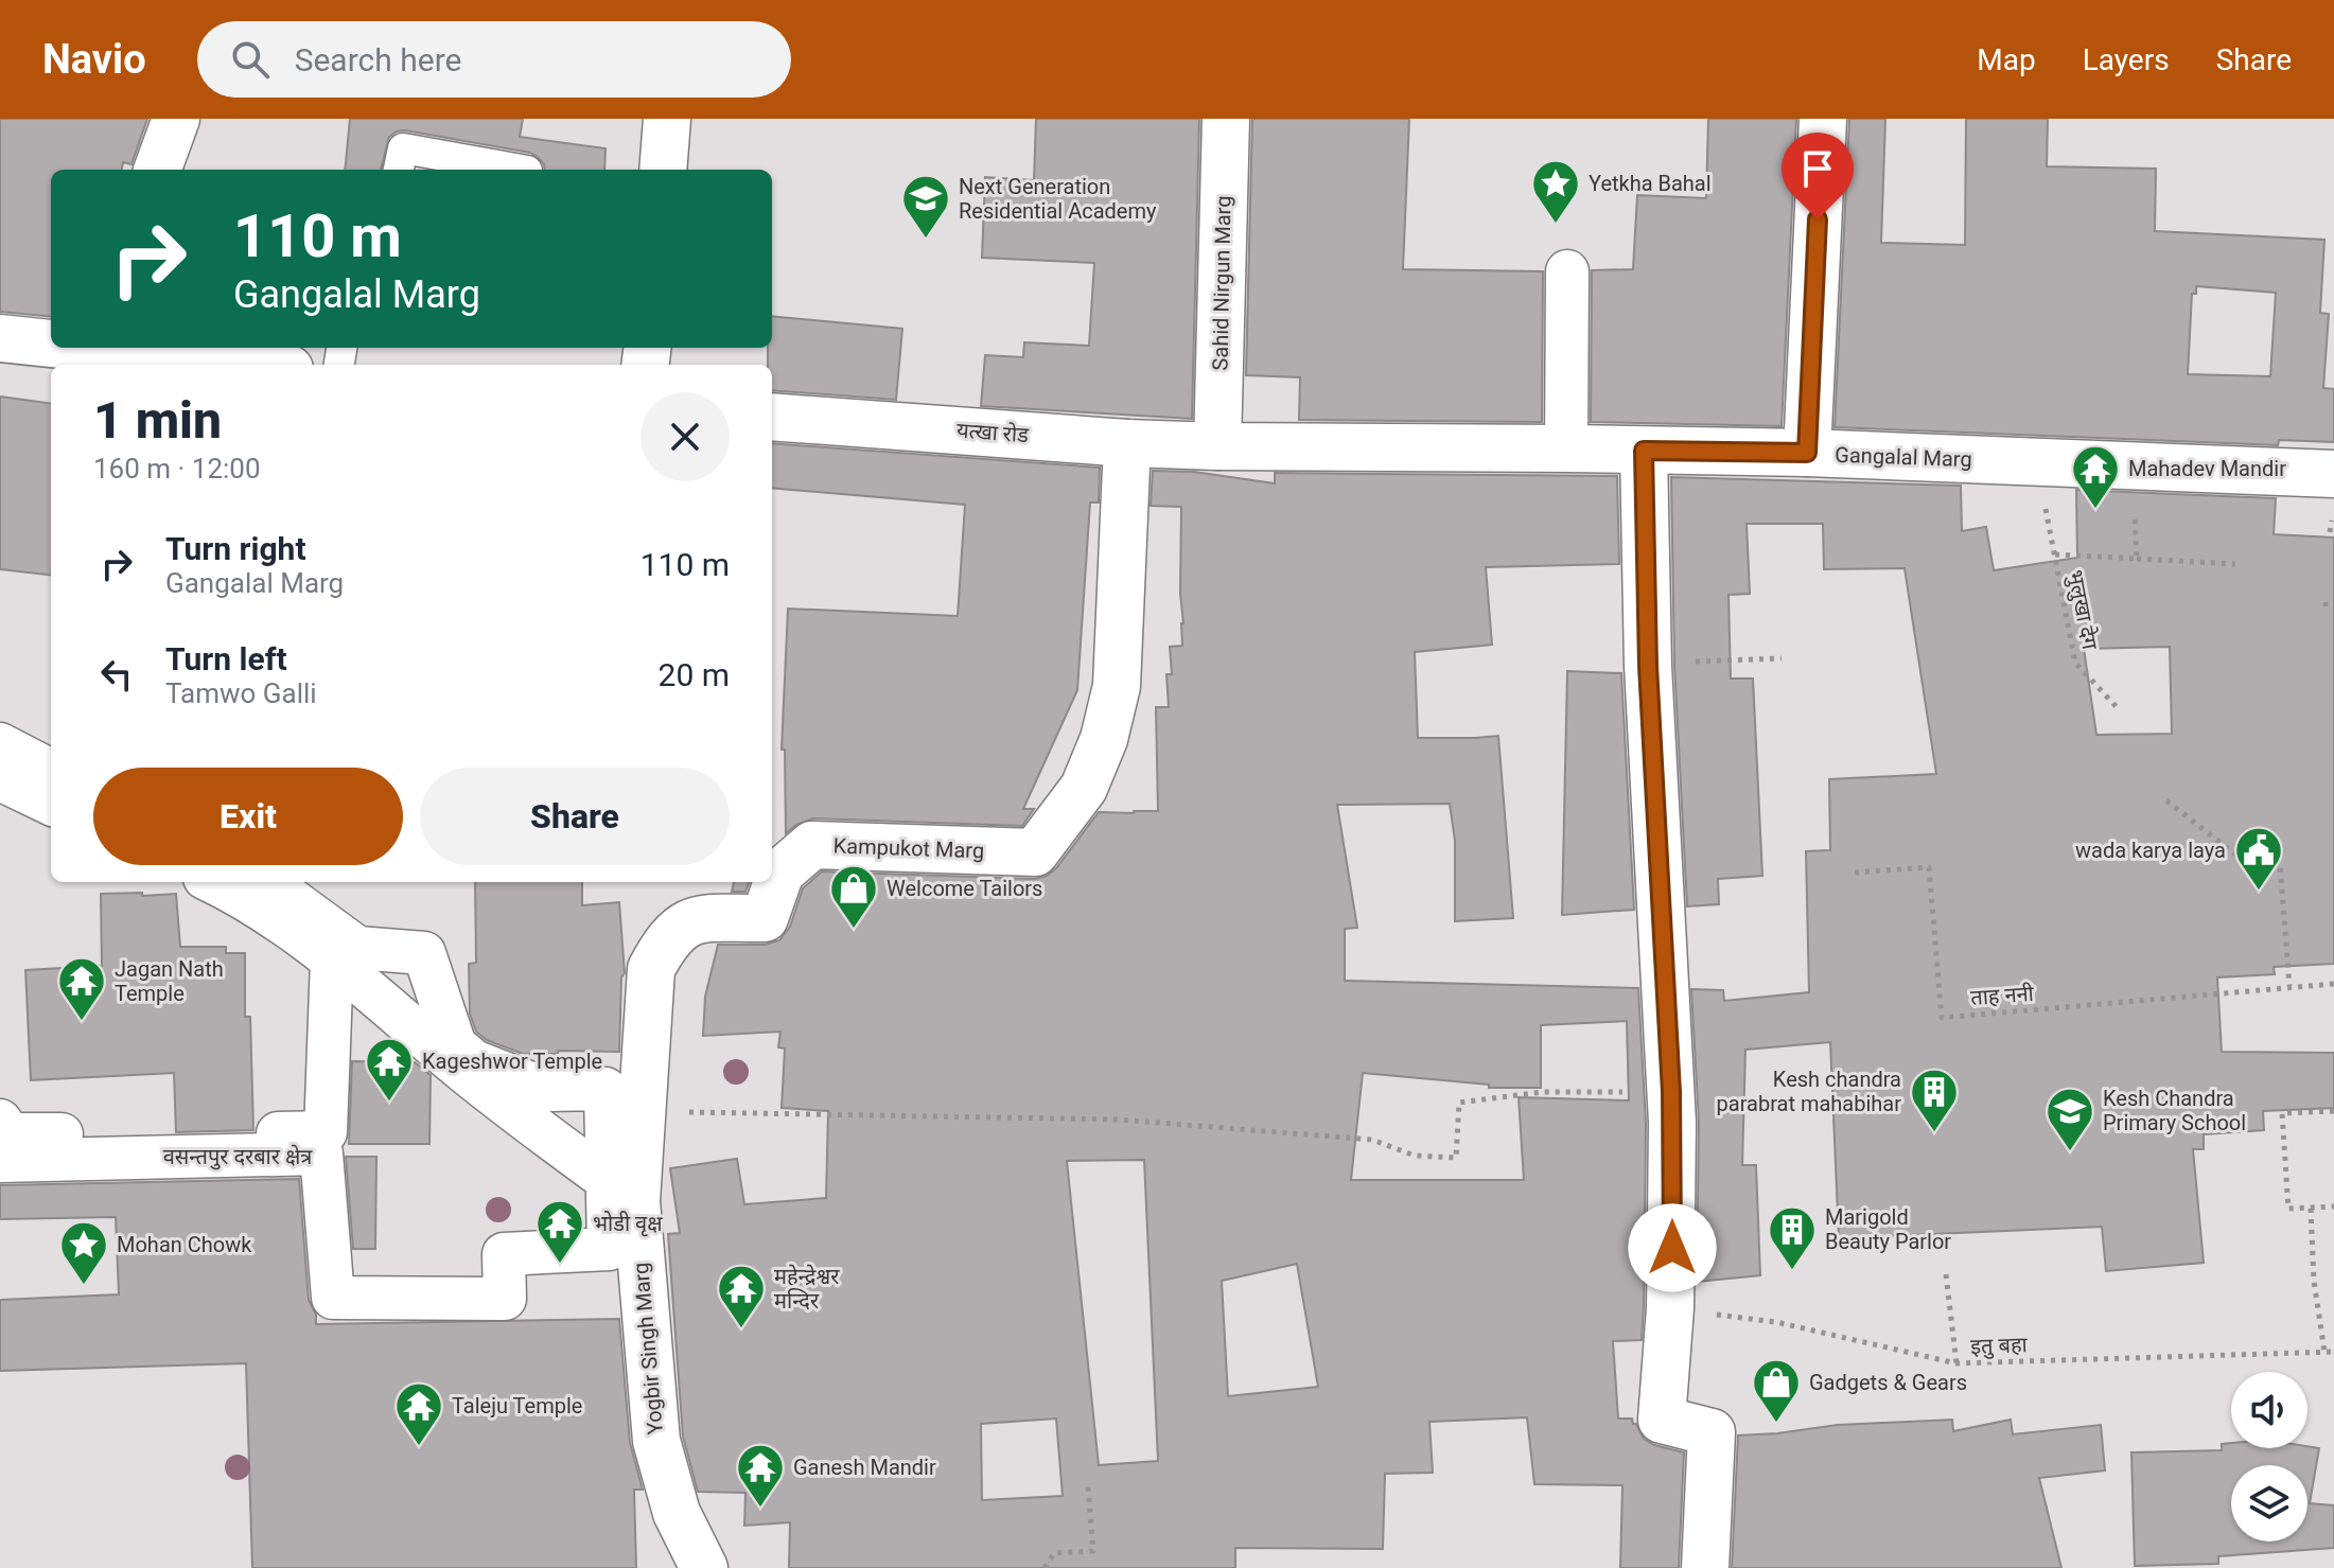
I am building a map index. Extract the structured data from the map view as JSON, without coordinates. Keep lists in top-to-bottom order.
{
  "streets": {
    "street": [
      "Sahid Nirgun Marg",
      "यत्खा रोड",
      "Gangalal Marg",
      "Kampukot Marg",
      "वसन्तपुर दरबार क्षेत्र",
      "Yogbir Singh Marg"
    ],
    "path": ["भुलुखा देग", "ताह ननी", "इतु बहा"]
  },
  "crossings": [
    ["Sahid Nirgun Marg", "यत्खा रोड"],
    ["Sahid Nirgun Marg", "Gangalal Marg"],
    ["यत्खा रोड", "Gangalal Marg"],
    ["यत्खा रोड", "Kampukot Marg"],
    ["Gangalal Marg", "भुलुखा देग"],
    ["Kampukot Marg", "Yogbir Singh Marg"]
  ],
  "places": {
    "place": ["Yetkha Bahal", "Mohan Chowk"],
    "school or university": ["Next Generation Residential Academy", "Kesh Chandra Primary School"],
    "temple": [
      "Mahadev Mandir",
      "Jagan Nath Temple",
      "Kageshwor Temple",
      "भोडी वृक्ष",
      "महेन्द्रेश्वर मन्दिर",
      "Taleju Temple",
      "Ganesh Mandir"
    ],
    "public building": ["wada karya laya"],
    "shop": ["Welcome Tailors", "Gadgets & Gears"],
    "building": ["Kesh chandra parabrat mahabihar", "Marigold Beauty Parlor"]
  },
  "page": {
    "header": "Navio",
    "search": "Search here",
    "nav": ["Map", "Layers", "Share"],
    "turn": ["110 m", "Gangalal Marg"],
    "heading": ["1 min", "160 m · 12:00"],
    "list": [
      {
        "name": "Turn right",
        "note": "Gangalal Marg",
        "value": "110 m"
      },
      {
        "name": "Turn left",
        "note": "Tamwo Galli",
        "value": "20 m"
      }
    ],
    "buttons": ["Exit", "Share"]
  }
}
